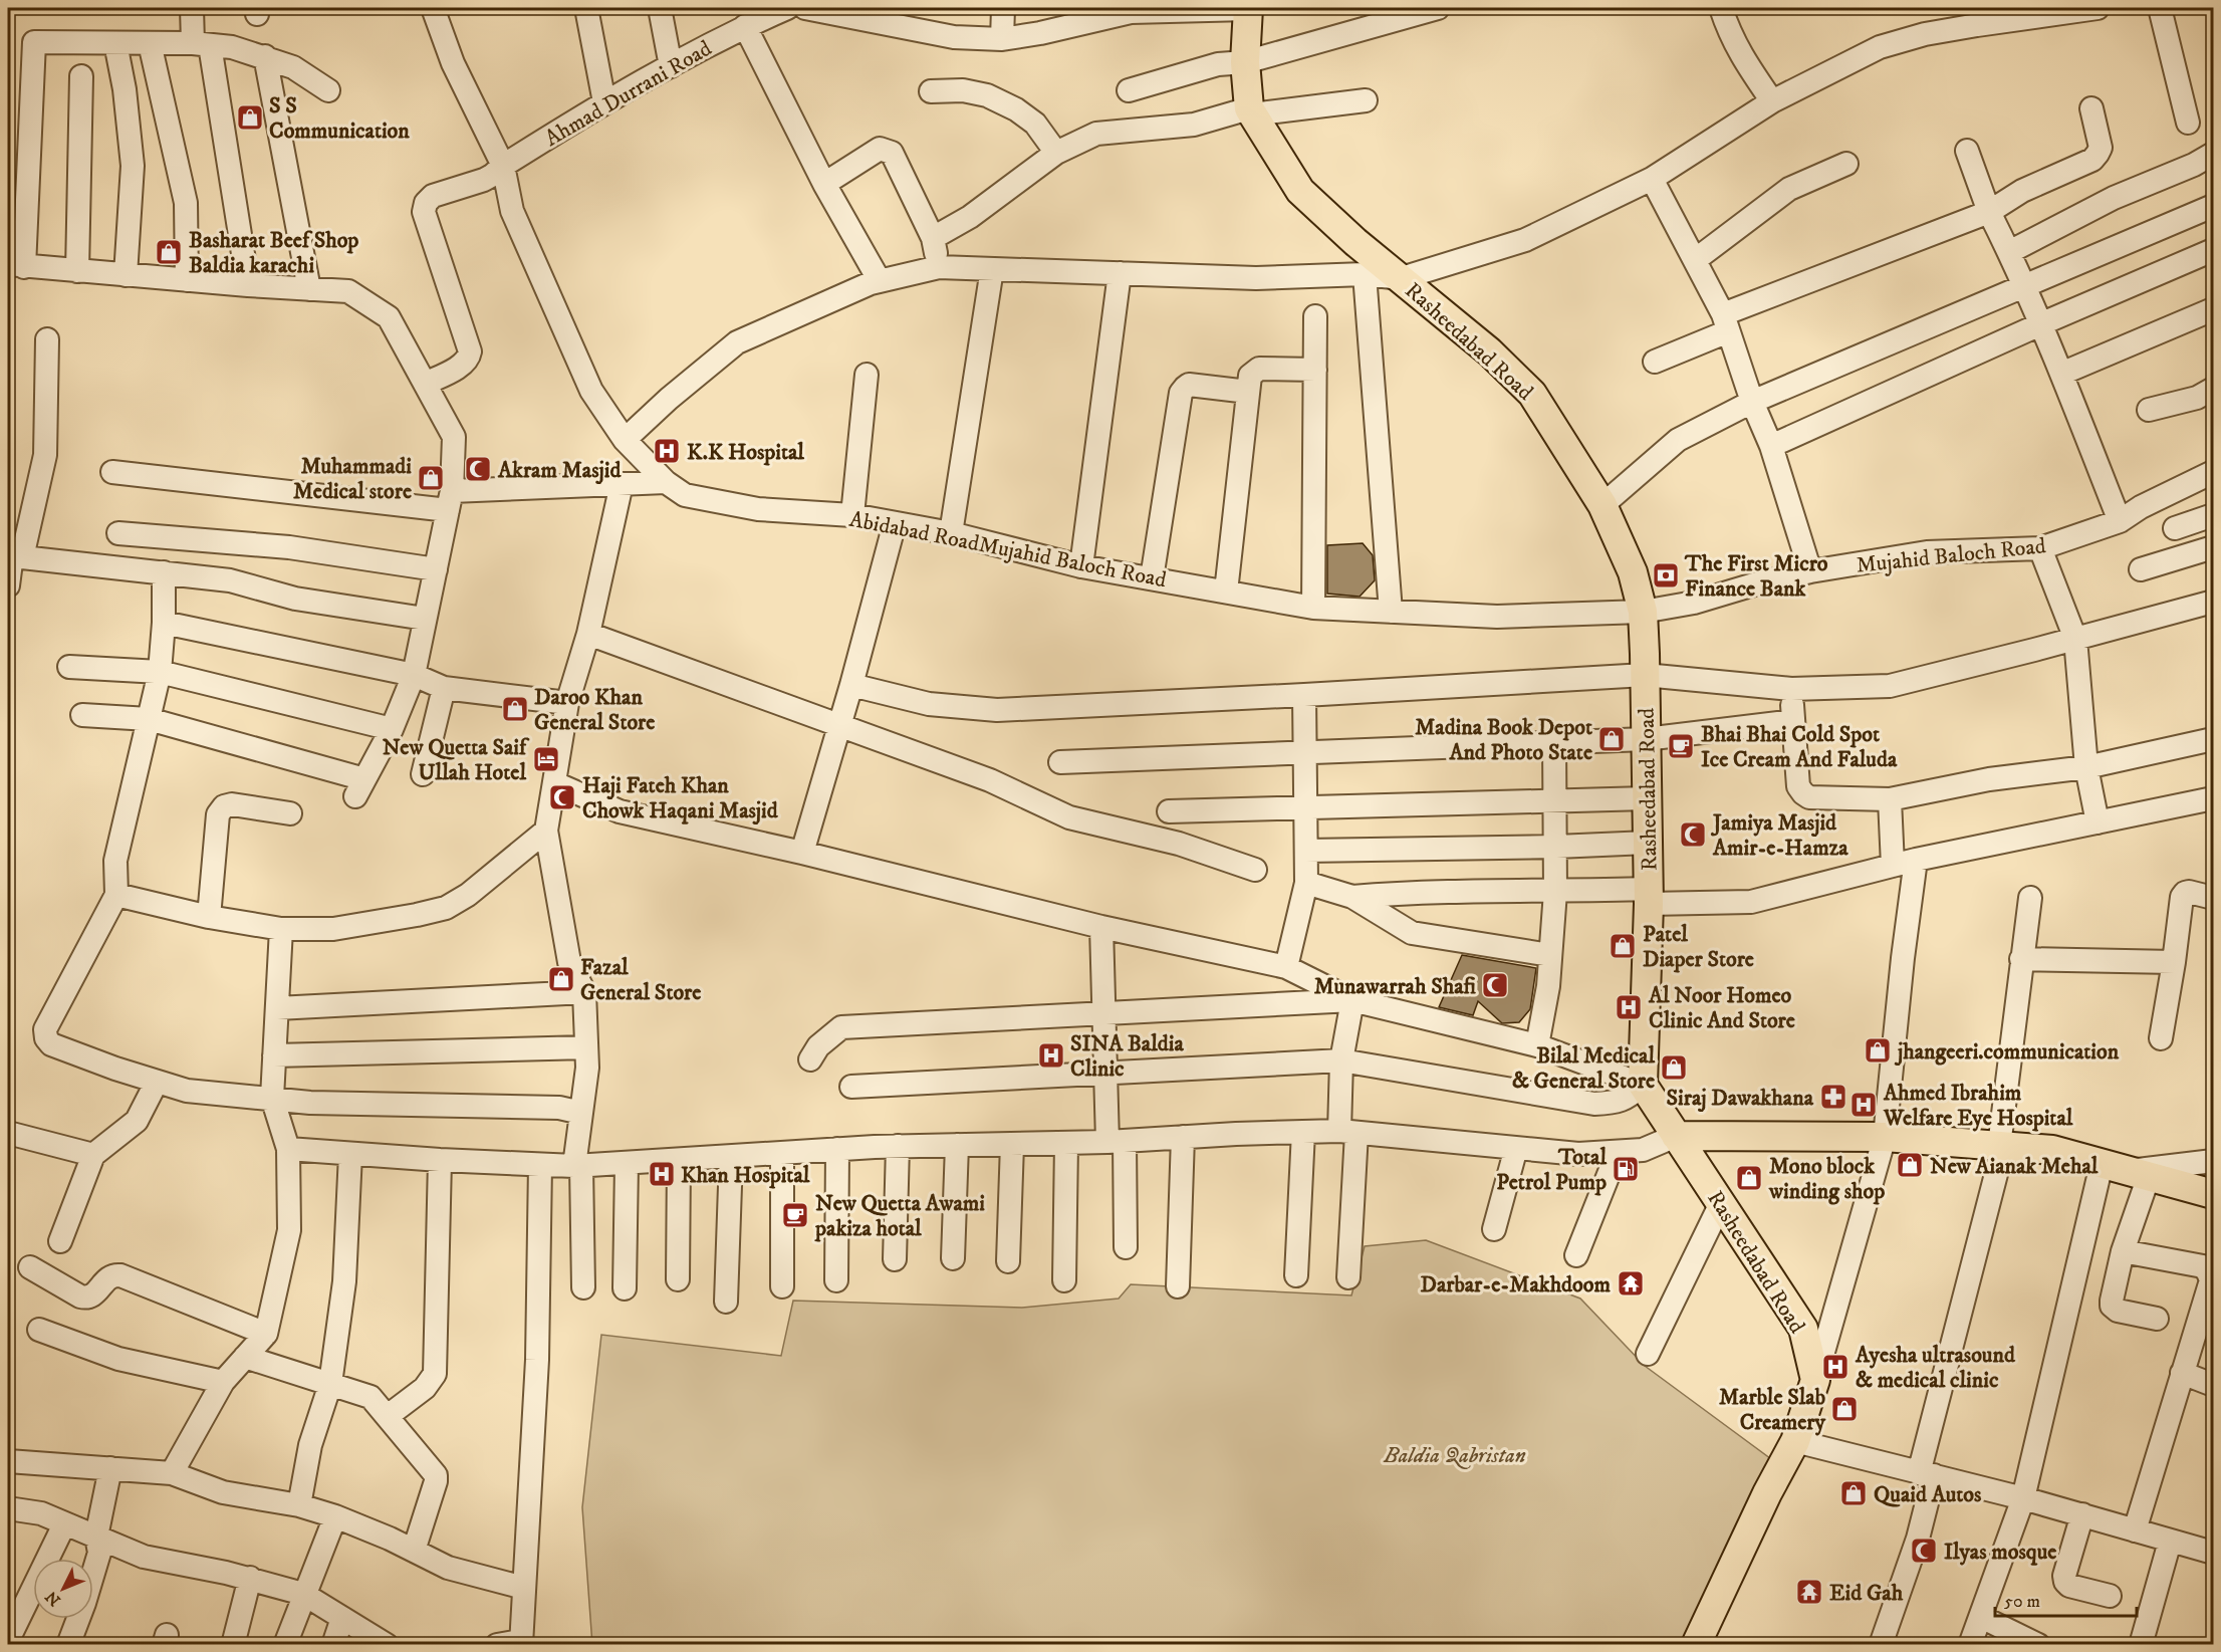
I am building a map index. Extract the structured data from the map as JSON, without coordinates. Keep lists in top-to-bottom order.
{
  "streets": {
    "main road": ["Rasheedabad Road"],
    "street": ["Ahmad Durrani Road", "Abidabad RoadMujahid Baloch Road", "Mujahid Baloch Road"]
  },
  "crossings": [
    ["Ahmad Durrani Road", "Abidabad RoadMujahid Baloch Road"],
    ["Rasheedabad Road", "Abidabad RoadMujahid Baloch Road"],
    ["Rasheedabad Road", "Mujahid Baloch Road"],
    ["Abidabad RoadMujahid Baloch Road", "Mujahid Baloch Road"]
  ],
  "parks": ["Baldia Qabristan"],
  "places": {
    "shop": [
      "S S Communication",
      "Basharat Beef Shop Baldia karachi",
      "Muhammadi Medical store",
      "Daroo Khan General Store",
      "Madina Book Depot And Photo State",
      "Patel Diaper Store",
      "Fazal General Store",
      "jhangeeri.communication",
      "Bilal Medical & General Store",
      "New Aianak Mehal",
      "Mono block winding shop",
      "Marble Slab Creamery",
      "Quaid Autos"
    ],
    "hospital": [
      "K.K Hospital",
      "Al Noor Homeo Clinic And Store",
      "SINA Baldia Clinic",
      "Ahmed Ibrahim Welfare Eye Hospital",
      "Khan Hospital",
      "Ayesha ultrasound & medical clinic"
    ],
    "mosque": [
      "Akram Masjid",
      "Haji Fateh Khan Chowk Haqani Masjid",
      "Jamiya Masjid Amir-e-Hamza",
      "Munawarrah Shafi",
      "Ilyas mosque"
    ],
    "bank": ["The First Micro Finance Bank"],
    "cafe": ["Bhai Bhai Cold Spot Ice Cream And Faluda", "New Quetta Awami pakiza hotal"],
    "hotel": ["New Quetta Saif Ullah Hotel"],
    "pharmacy": ["Siraj Dawakhana"],
    "fuel station": ["Total Petrol Pump"],
    "temple": ["Darbar-e-Makhdoom", "Eid Gah"]
  },
  "scale_bar": "50 m",
  "north": "bottom left"
}
